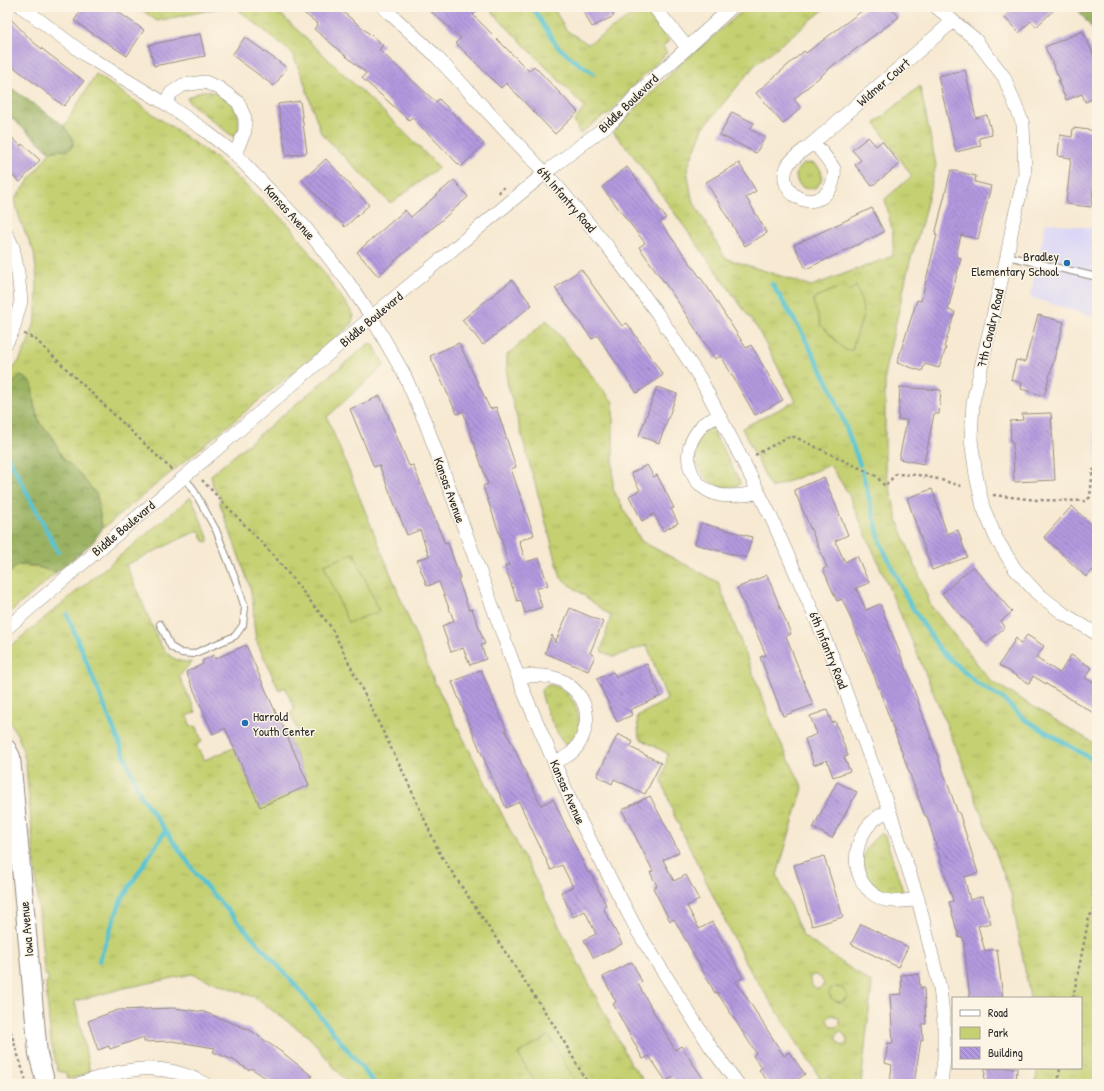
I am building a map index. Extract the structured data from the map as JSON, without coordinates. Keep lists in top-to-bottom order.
{
  "streets": {
    "street": [
      "Widmer Court",
      "Biddle Boulevard",
      "6th Infantry Road",
      "Kansas Avenue",
      "7th Cavalry Road",
      "Iowa Avenue"
    ]
  },
  "crossings": [
    ["Widmer Court", "7th Cavalry Road"],
    ["Biddle Boulevard", "6th Infantry Road"],
    ["Biddle Boulevard", "Kansas Avenue"]
  ],
  "places": ["Bradley Elementary School", "Harrold Youth Center"],
  "legend": ["Road", "Park", "Building"]
}
